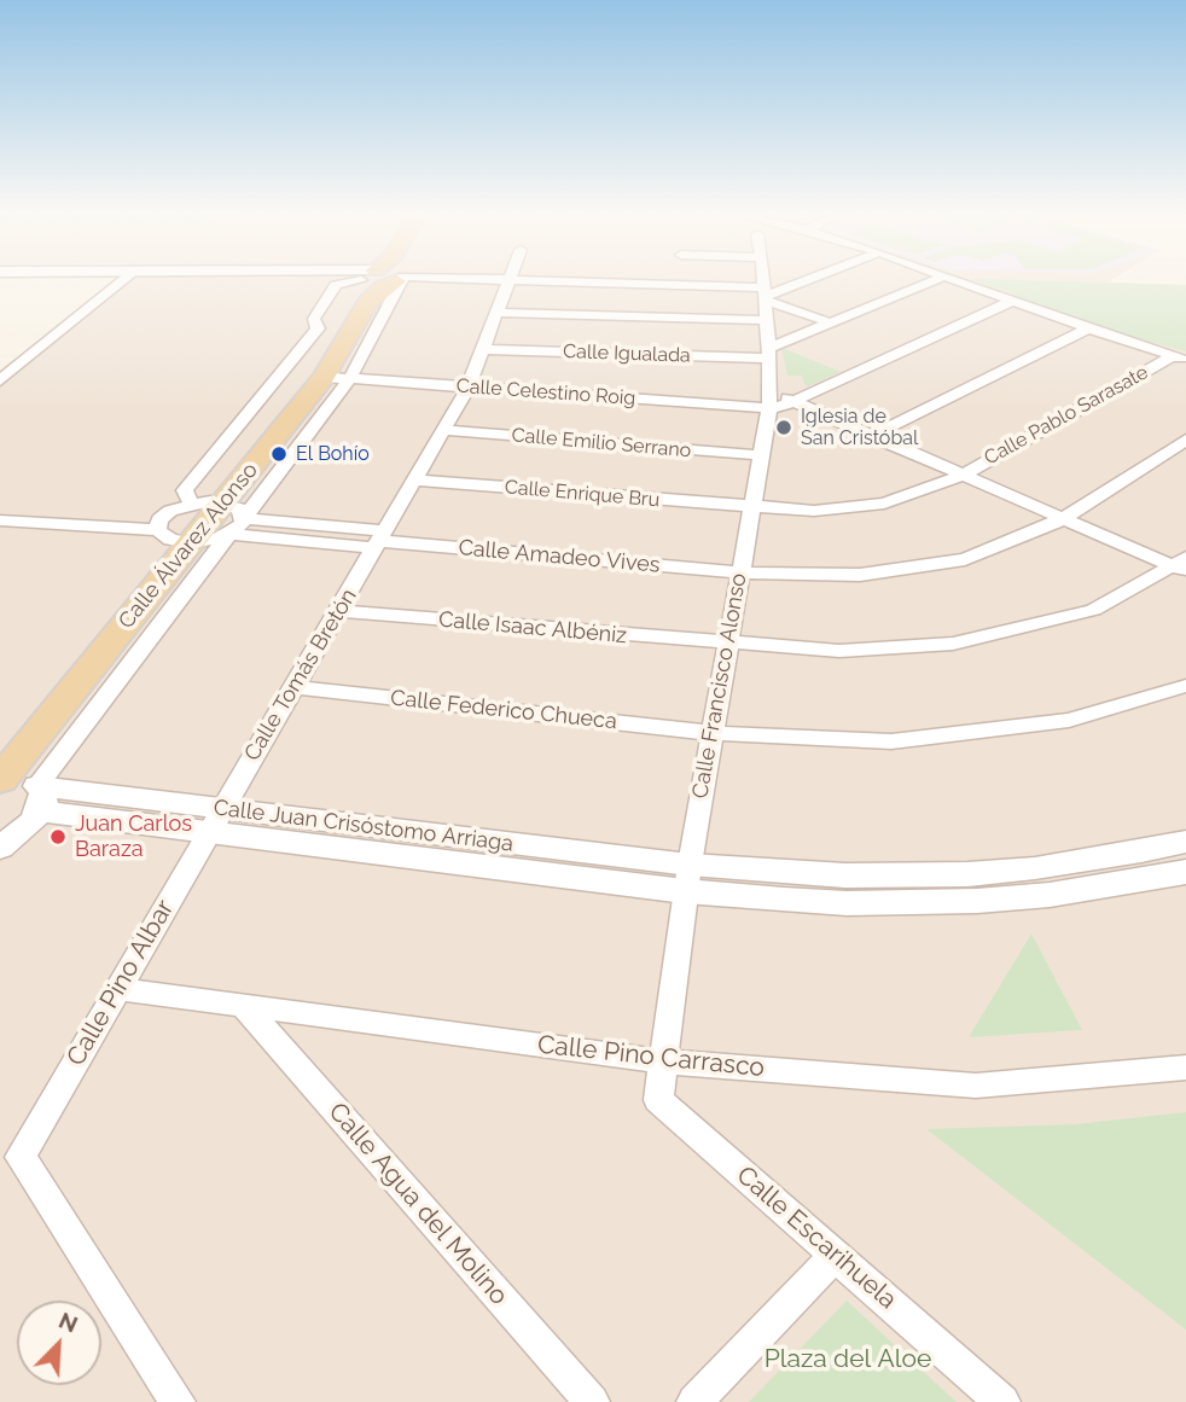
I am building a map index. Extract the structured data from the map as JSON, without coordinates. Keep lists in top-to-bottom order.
{
  "streets": {
    "main road": ["Calle Álvarez Alonso"],
    "street": [
      "Calle Igualada",
      "Calle Celestino Roig",
      "Calle Pablo Sarasate",
      "Calle Emilio Serrano",
      "Calle Enrique Bru",
      "Calle Amadeo Vives",
      "Calle Isaac Albéniz",
      "Calle Tomás Bretón",
      "Calle Francisco Alonso",
      "Calle Federico Chueca",
      "Calle Juan Crisóstomo Arriaga",
      "Calle Pino Albar",
      "Calle Pino Carrasco",
      "Calle Agua del Molino",
      "Calle Escarihuela"
    ]
  },
  "crossings": [
    ["Calle Igualada", "Calle Tomás Bretón"],
    ["Calle Igualada", "Calle Francisco Alonso"],
    ["Calle Celestino Roig", "Calle Álvarez Alonso"],
    ["Calle Celestino Roig", "Calle Tomás Bretón"],
    ["Calle Celestino Roig", "Calle Francisco Alonso"],
    ["Calle Pablo Sarasate", "Calle Enrique Bru"],
    ["Calle Pablo Sarasate", "Calle Francisco Alonso"],
    ["Calle Emilio Serrano", "Calle Tomás Bretón"],
    ["Calle Emilio Serrano", "Calle Francisco Alonso"],
    ["Calle Enrique Bru", "Calle Tomás Bretón"],
    ["Calle Enrique Bru", "Calle Francisco Alonso"],
    ["Calle Álvarez Alonso", "Calle Amadeo Vives"],
    ["Calle Álvarez Alonso", "Calle Juan Crisóstomo Arriaga"],
    ["Calle Amadeo Vives", "Calle Tomás Bretón"],
    ["Calle Amadeo Vives", "Calle Francisco Alonso"],
    ["Calle Isaac Albéniz", "Calle Tomás Bretón"],
    ["Calle Isaac Albéniz", "Calle Francisco Alonso"],
    ["Calle Tomás Bretón", "Calle Federico Chueca"],
    ["Calle Tomás Bretón", "Calle Juan Crisóstomo Arriaga"],
    ["Calle Tomás Bretón", "Calle Pino Albar"],
    ["Calle Francisco Alonso", "Calle Federico Chueca"],
    ["Calle Francisco Alonso", "Calle Juan Crisóstomo Arriaga"],
    ["Calle Francisco Alonso", "Calle Pino Carrasco"],
    ["Calle Francisco Alonso", "Calle Escarihuela"],
    ["Calle Juan Crisóstomo Arriaga", "Calle Pino Albar"],
    ["Calle Pino Albar", "Calle Pino Carrasco"],
    ["Calle Pino Carrasco", "Calle Agua del Molino"],
    ["Calle Pino Carrasco", "Calle Escarihuela"]
  ],
  "parks": ["Plaza del Aloe"],
  "places": ["Iglesia de San Cristóbal", "El Bohío", "Juan Carlos Baraza"],
  "north": "top right"
}
